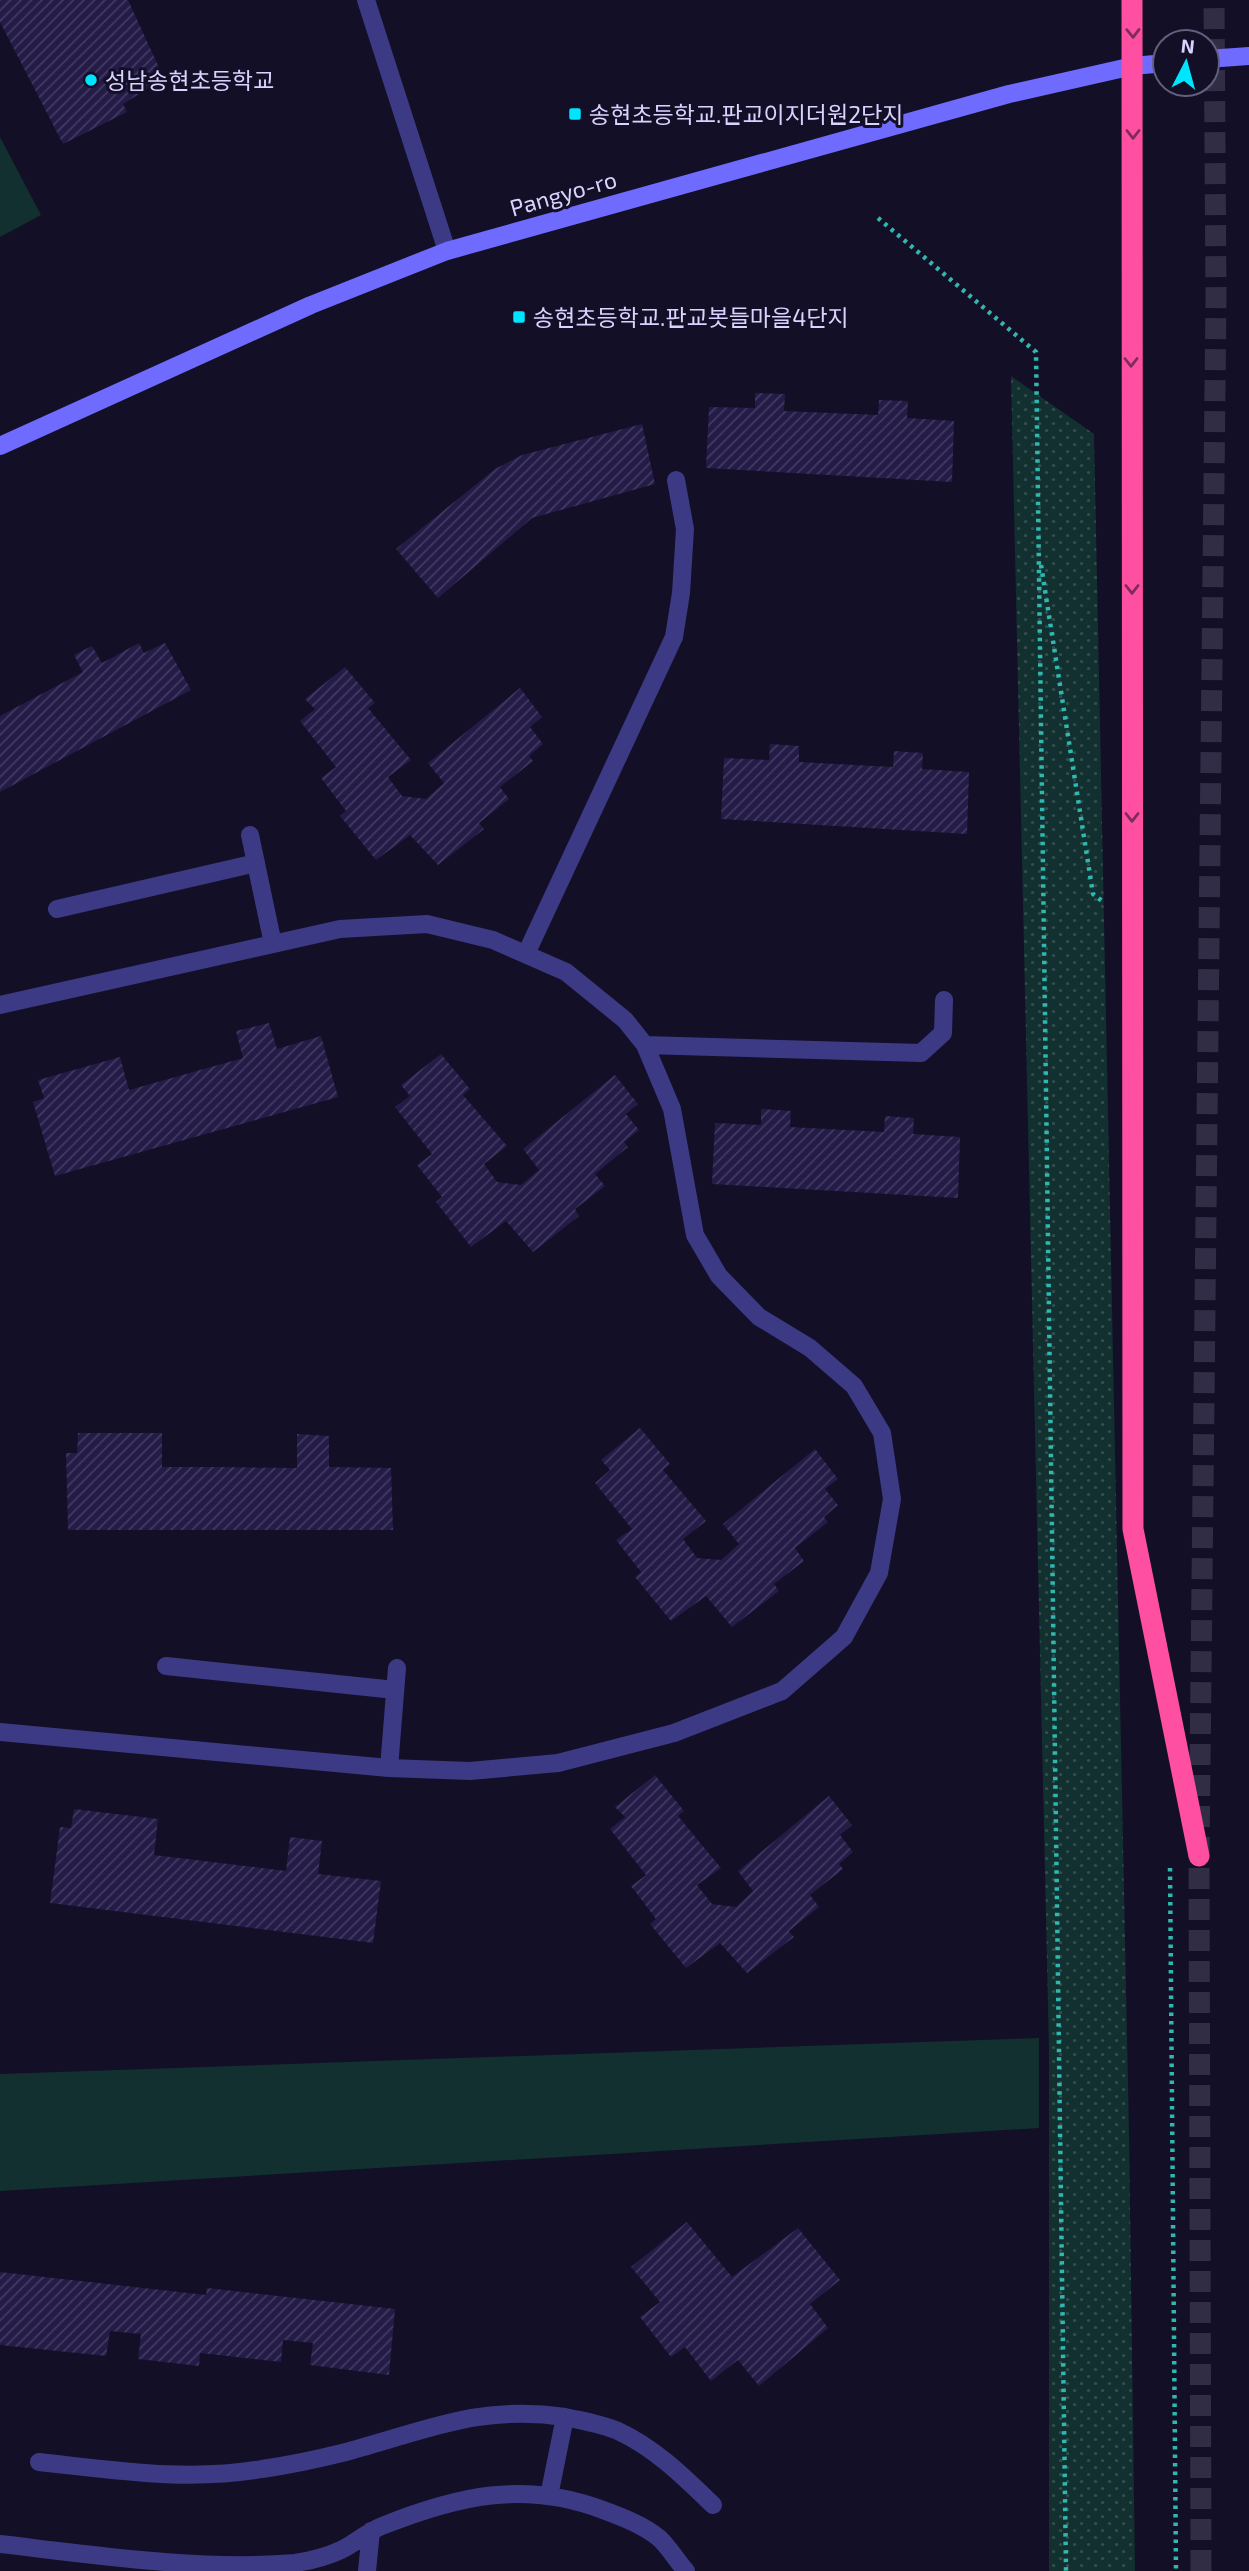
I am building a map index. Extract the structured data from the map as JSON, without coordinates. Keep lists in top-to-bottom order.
{
  "streets": {
    "main road": ["Pangyo-ro"]
  },
  "places": {
    "other": ["성남송현초등학교"],
    "transit": ["송현초등학교.판교이지더원2단지", "송현초등학교.판교봇들마을4단지"]
  },
  "north": "top"
}
